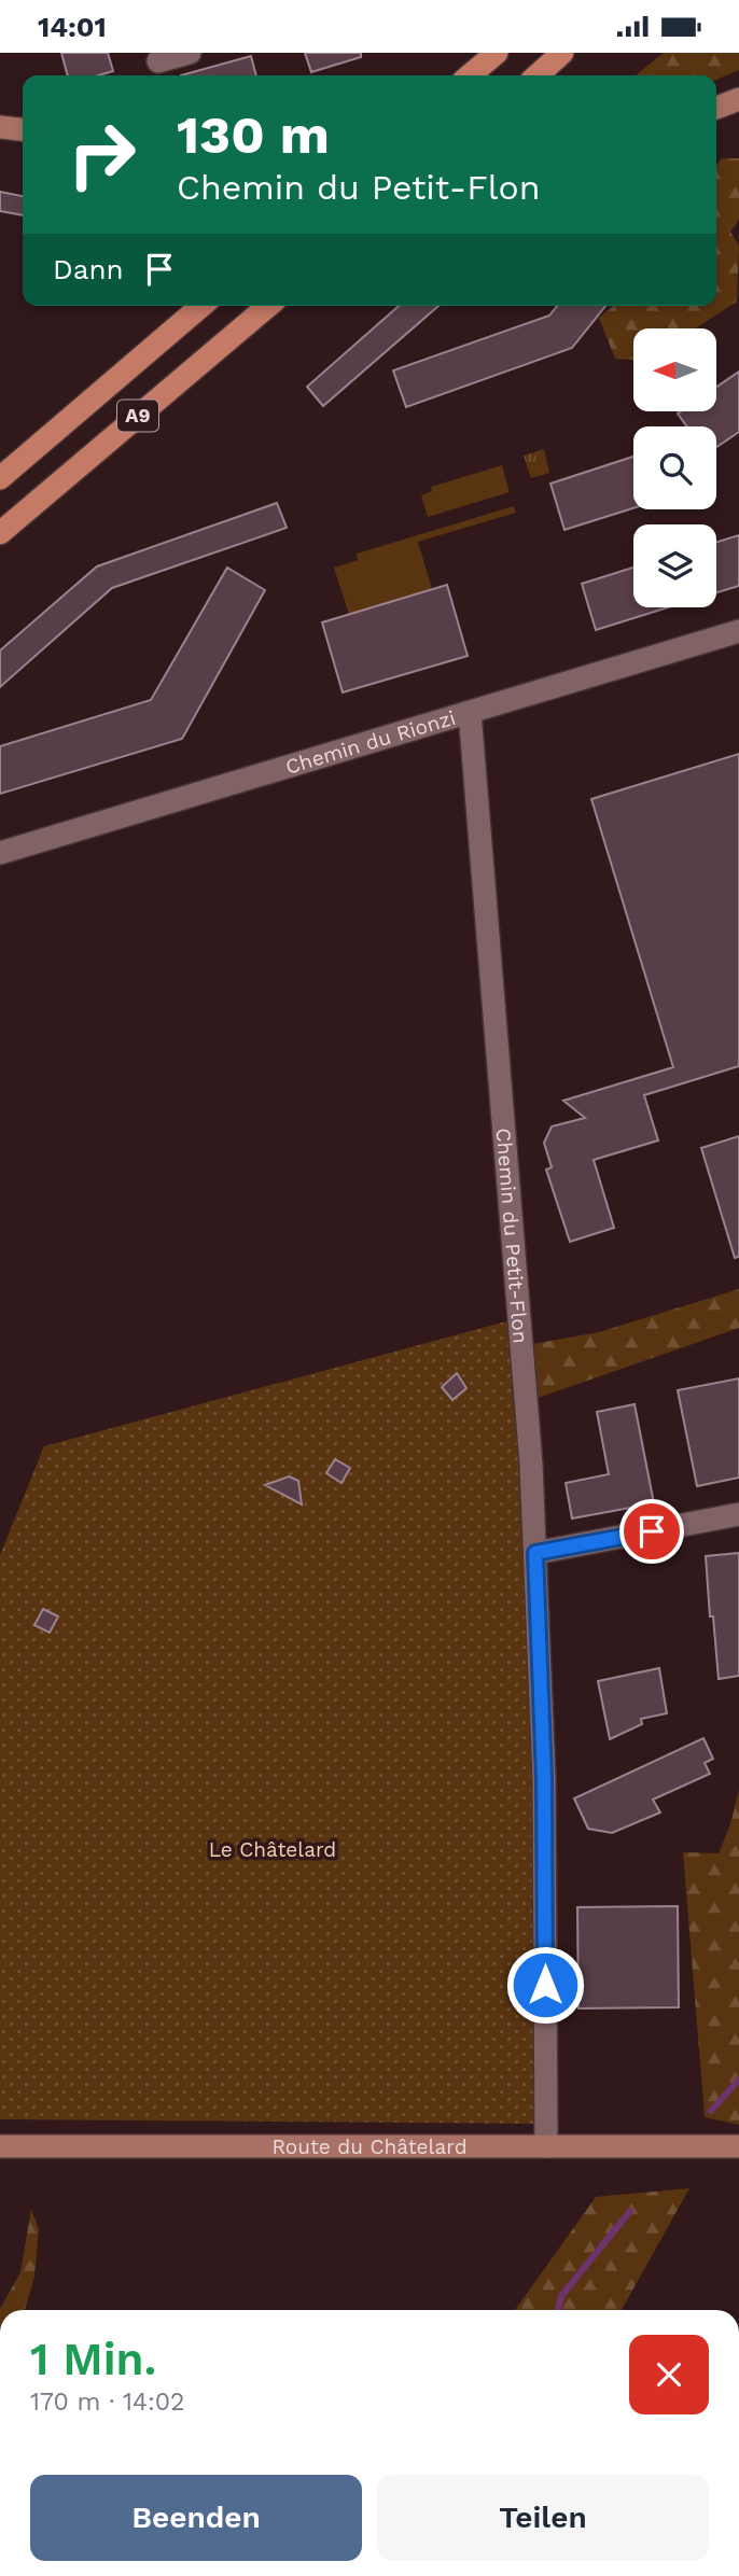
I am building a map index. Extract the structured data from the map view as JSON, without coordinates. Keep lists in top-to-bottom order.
{
  "streets": {
    "highway": ["A9"],
    "main road": ["Route du Châtelard"],
    "street": ["Chemin du Rionzi", "Chemin du Petit-Flon"]
  },
  "crossings": [
    ["Chemin du Rionzi", "Chemin du Petit-Flon"],
    ["Chemin du Petit-Flon", "Route du Châtelard"]
  ],
  "parks": ["Le Châtelard"],
  "north": "left",
  "page": {
    "status": "14:01",
    "turn": ["130 m", "Chemin du Petit-Flon"],
    "then": "Dann",
    "heading": ["1 Min.", "170 m · 14:02"],
    "buttons": ["Beenden", "Teilen"]
  }
}
